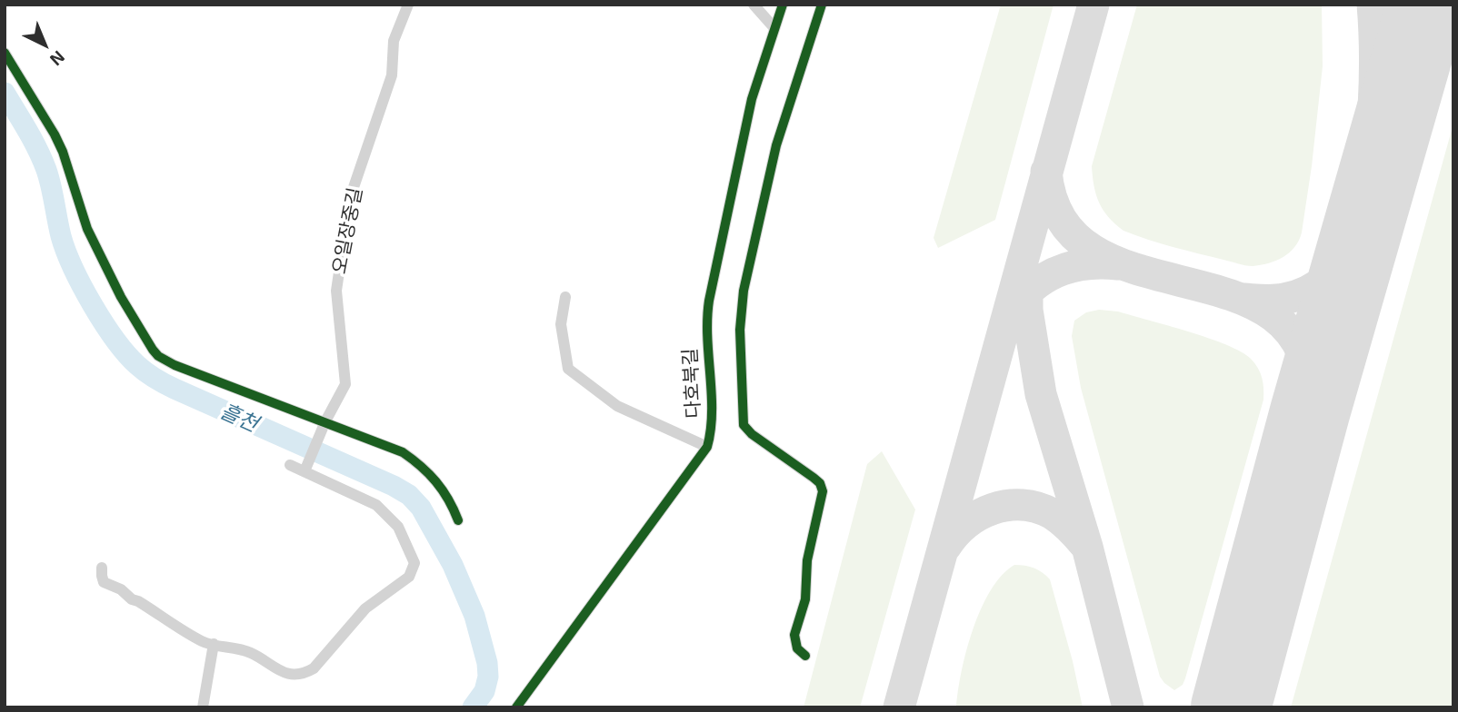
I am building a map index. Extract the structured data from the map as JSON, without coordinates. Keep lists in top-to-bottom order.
{
  "streets": {
    "street": ["오일장중길", "다호북길"]
  },
  "water": ["흘천"],
  "north": "bottom right"
}
